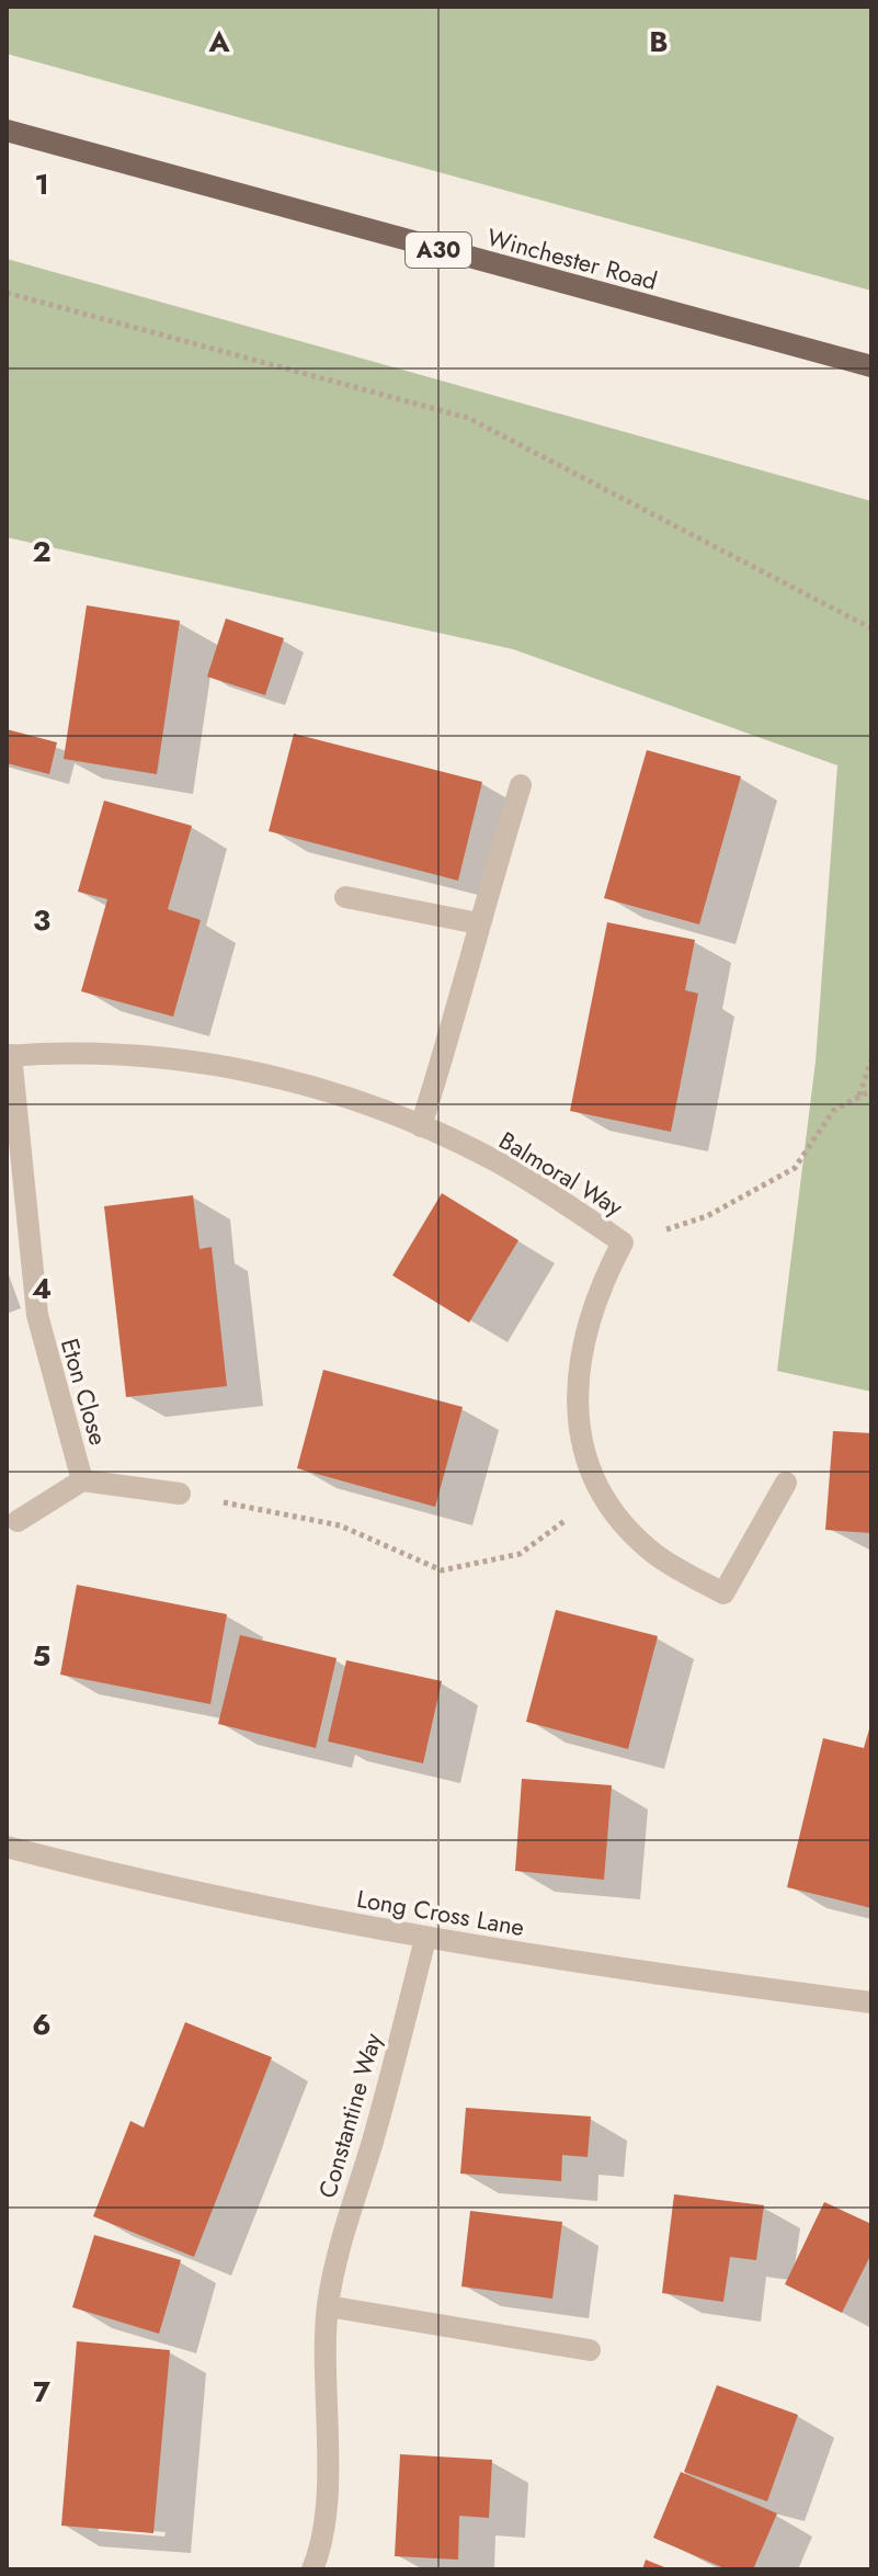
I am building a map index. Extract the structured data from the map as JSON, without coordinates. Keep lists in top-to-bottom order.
{
  "streets": {
    "main road": ["A30", "Winchester Road"],
    "street": [
      "Balmoral Way",
      "Eton Close",
      "Long Cross Lane",
      "Constantine Way"
    ]
  },
  "crossings": [
    ["Balmoral Way", "Eton Close"],
    ["Long Cross Lane", "Constantine Way"]
  ],
  "grid": {
    "columns": ["A", "B"],
    "rows": [
      "1",
      "2",
      "3",
      "4",
      "5",
      "6",
      "7"
    ]
  }
}
